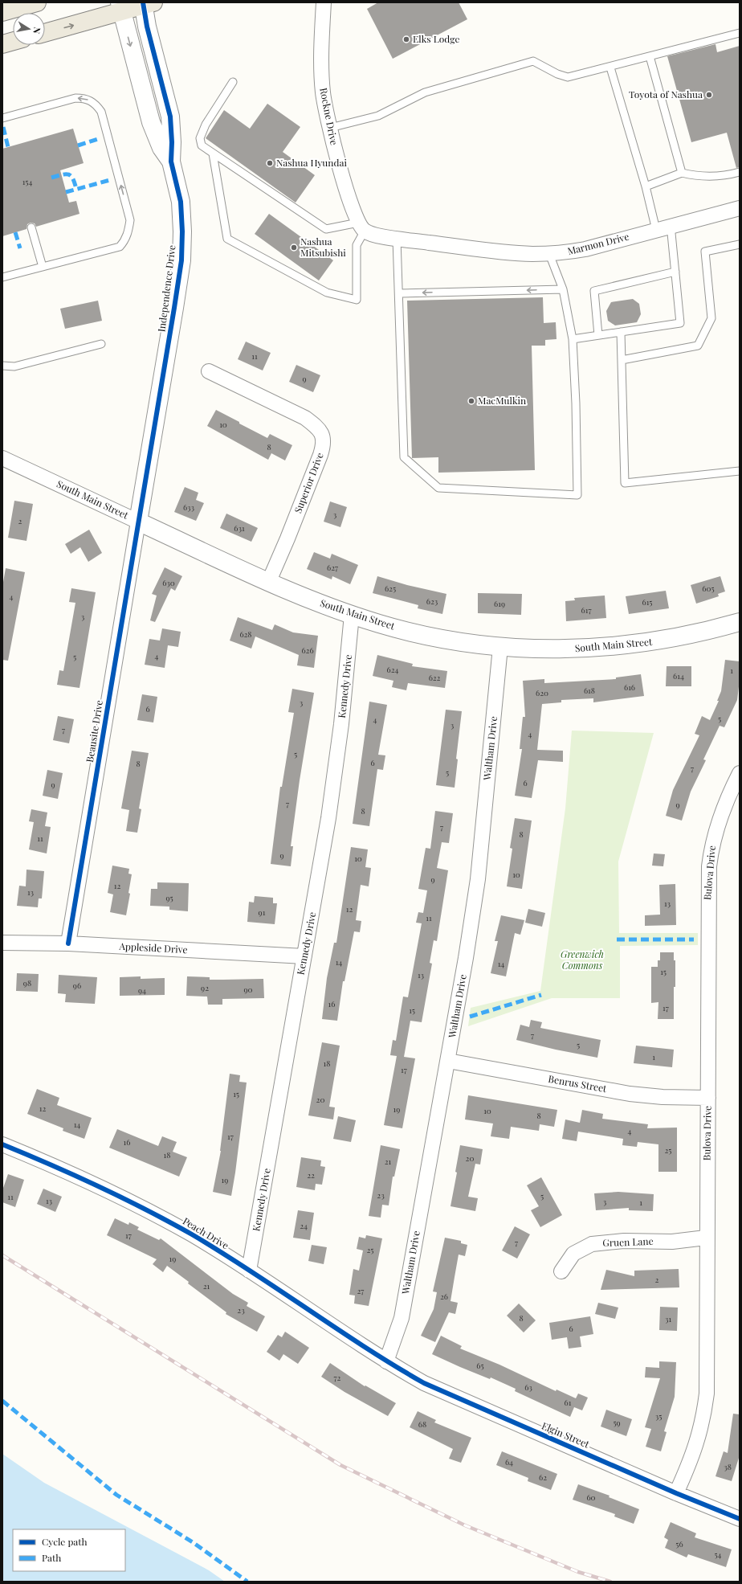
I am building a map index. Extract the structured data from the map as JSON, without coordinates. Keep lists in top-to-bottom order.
{
  "streets": {
    "street": [
      "Rockne Drive",
      "Marmon Drive",
      "Independence Drive",
      "Superior Drive",
      "South Main Street",
      "Kennedy Drive",
      "Beausite Drive",
      "Waltham Drive",
      "Bulova Drive",
      "Appleside Drive",
      "Benrus Street",
      "Peach Drive",
      "Gruen Lane",
      "Elgin Street"
    ]
  },
  "crossings": [
    ["Rockne Drive", "Marmon Drive"],
    ["Independence Drive", "South Main Street"],
    ["Independence Drive", "Beausite Drive"],
    ["Superior Drive", "South Main Street"],
    ["South Main Street", "Kennedy Drive"],
    ["South Main Street", "Beausite Drive"],
    ["South Main Street", "Waltham Drive"],
    ["Kennedy Drive", "Appleside Drive"],
    ["Kennedy Drive", "Peach Drive"],
    ["Beausite Drive", "Appleside Drive"],
    ["Waltham Drive", "Benrus Street"],
    ["Waltham Drive", "Peach Drive"],
    ["Waltham Drive", "Elgin Street"],
    ["Bulova Drive", "Benrus Street"],
    ["Bulova Drive", "Gruen Lane"],
    ["Bulova Drive", "Elgin Street"],
    ["Peach Drive", "Elgin Street"]
  ],
  "parks": ["Greenwich Commons"],
  "places": [
    "Elks Lodge",
    "Toyota of Nashua",
    "Nashua Hyundai",
    "Nashua Mitsubishi",
    "MacMulkin"
  ],
  "house_numbers": [
    "154",
    "11",
    "9",
    "10",
    "8",
    "633",
    "3",
    "2",
    "631",
    "627",
    "630",
    "625",
    "605",
    "4",
    "623",
    "615",
    "619",
    "617",
    "3",
    "628",
    "626",
    "4",
    "5",
    "624",
    "1",
    "614",
    "622",
    "616",
    "618",
    "620",
    "3",
    "6",
    "5",
    "4",
    "3",
    "7",
    "4",
    "5",
    "6",
    "8",
    "7",
    "5",
    "6",
    "9",
    "7",
    "9",
    "8",
    "7",
    "8",
    "11",
    "9",
    "10",
    "10",
    "9",
    "12",
    "13",
    "95",
    "13",
    "12",
    "91",
    "11",
    "14",
    "14",
    "15",
    "13",
    "98",
    "96",
    "92",
    "90",
    "94",
    "16",
    "17",
    "15",
    "7",
    "5",
    "1",
    "18",
    "17",
    "15",
    "20",
    "12",
    "19",
    "10",
    "8",
    "14",
    "4",
    "17",
    "16",
    "25",
    "18",
    "20",
    "21",
    "22",
    "19",
    "23",
    "5",
    "11",
    "13",
    "3",
    "1",
    "24",
    "17",
    "7",
    "25",
    "19",
    "2",
    "21",
    "27",
    "26",
    "23",
    "8",
    "31",
    "6",
    "65",
    "72",
    "63",
    "61",
    "35",
    "59",
    "68",
    "64",
    "38",
    "62",
    "60",
    "56",
    "54"
  ],
  "legend": ["Cycle path", "Path"],
  "north": "right"
}
